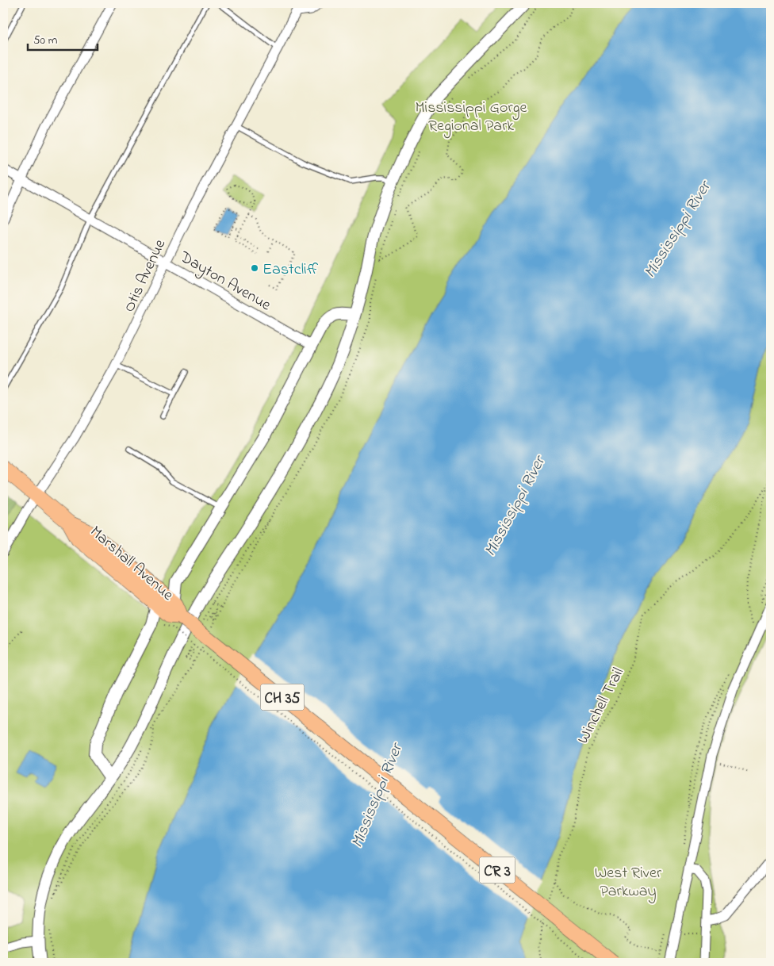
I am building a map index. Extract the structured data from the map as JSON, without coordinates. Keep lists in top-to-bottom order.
{
  "streets": {
    "main road": ["Marshall Avenue", "CH 35", "CR 3"],
    "street": ["Otis Avenue", "Dayton Avenue"],
    "path": ["Winchell Trail"]
  },
  "crossings": [
    ["Otis Avenue", "Dayton Avenue"],
    ["Otis Avenue", "Marshall Avenue"],
    ["Marshall Avenue", "CR 3"]
  ],
  "water": ["Mississippi River"],
  "parks": ["Mississippi Gorge Regional Park", "West River Parkway"],
  "places": ["Eastcliff"],
  "scale_bar": "50 m"
}
